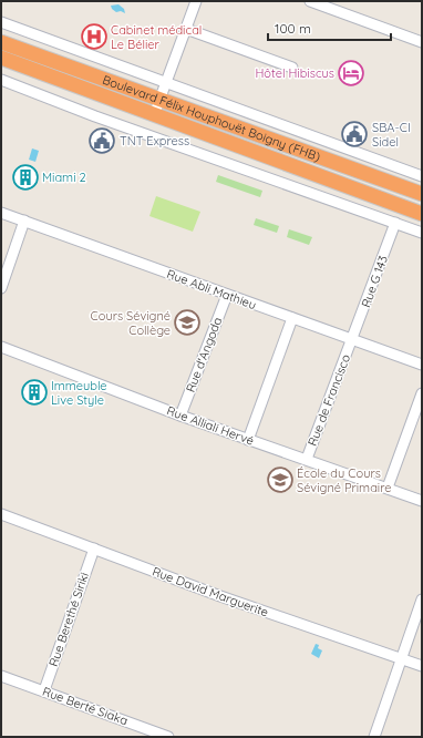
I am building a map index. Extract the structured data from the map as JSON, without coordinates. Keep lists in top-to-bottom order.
{
  "streets": {
    "highway": ["Boulevard Félix Houphouët Boigny (FHB)"],
    "street": [
      "Rue G 143",
      "Rue Abli Mathieu",
      "Rue d'Angoda",
      "Rue de Francisco",
      "Rue Alliali Hervé",
      "Rue David Marguerite",
      "Rue Berethé Siriki",
      "Rue Berté Siaka"
    ]
  },
  "crossings": [
    ["Rue G 143", "Rue Abli Mathieu"],
    ["Rue G 143", "Rue de Francisco"],
    ["Rue Abli Mathieu", "Rue d'Angoda"],
    ["Rue Abli Mathieu", "Rue de Francisco"],
    ["Rue d'Angoda", "Rue Alliali Hervé"],
    ["Rue de Francisco", "Rue Alliali Hervé"],
    ["Rue David Marguerite", "Rue Berethé Siriki"],
    ["Rue Berethé Siriki", "Rue Berté Siaka"]
  ],
  "places": {
    "hospital": ["Cabinet médical Le Bélier"],
    "hotel": ["Hôtel Hibiscus"],
    "public building": ["SBA-CI Sidel", "TNT Express"],
    "building": ["Miami 2", "Immeuble Live Style"],
    "school or university": ["Cours Sévigné Collège", "École du Cours Sévigné Primaire"]
  },
  "scale_bar": "100 m"
}
